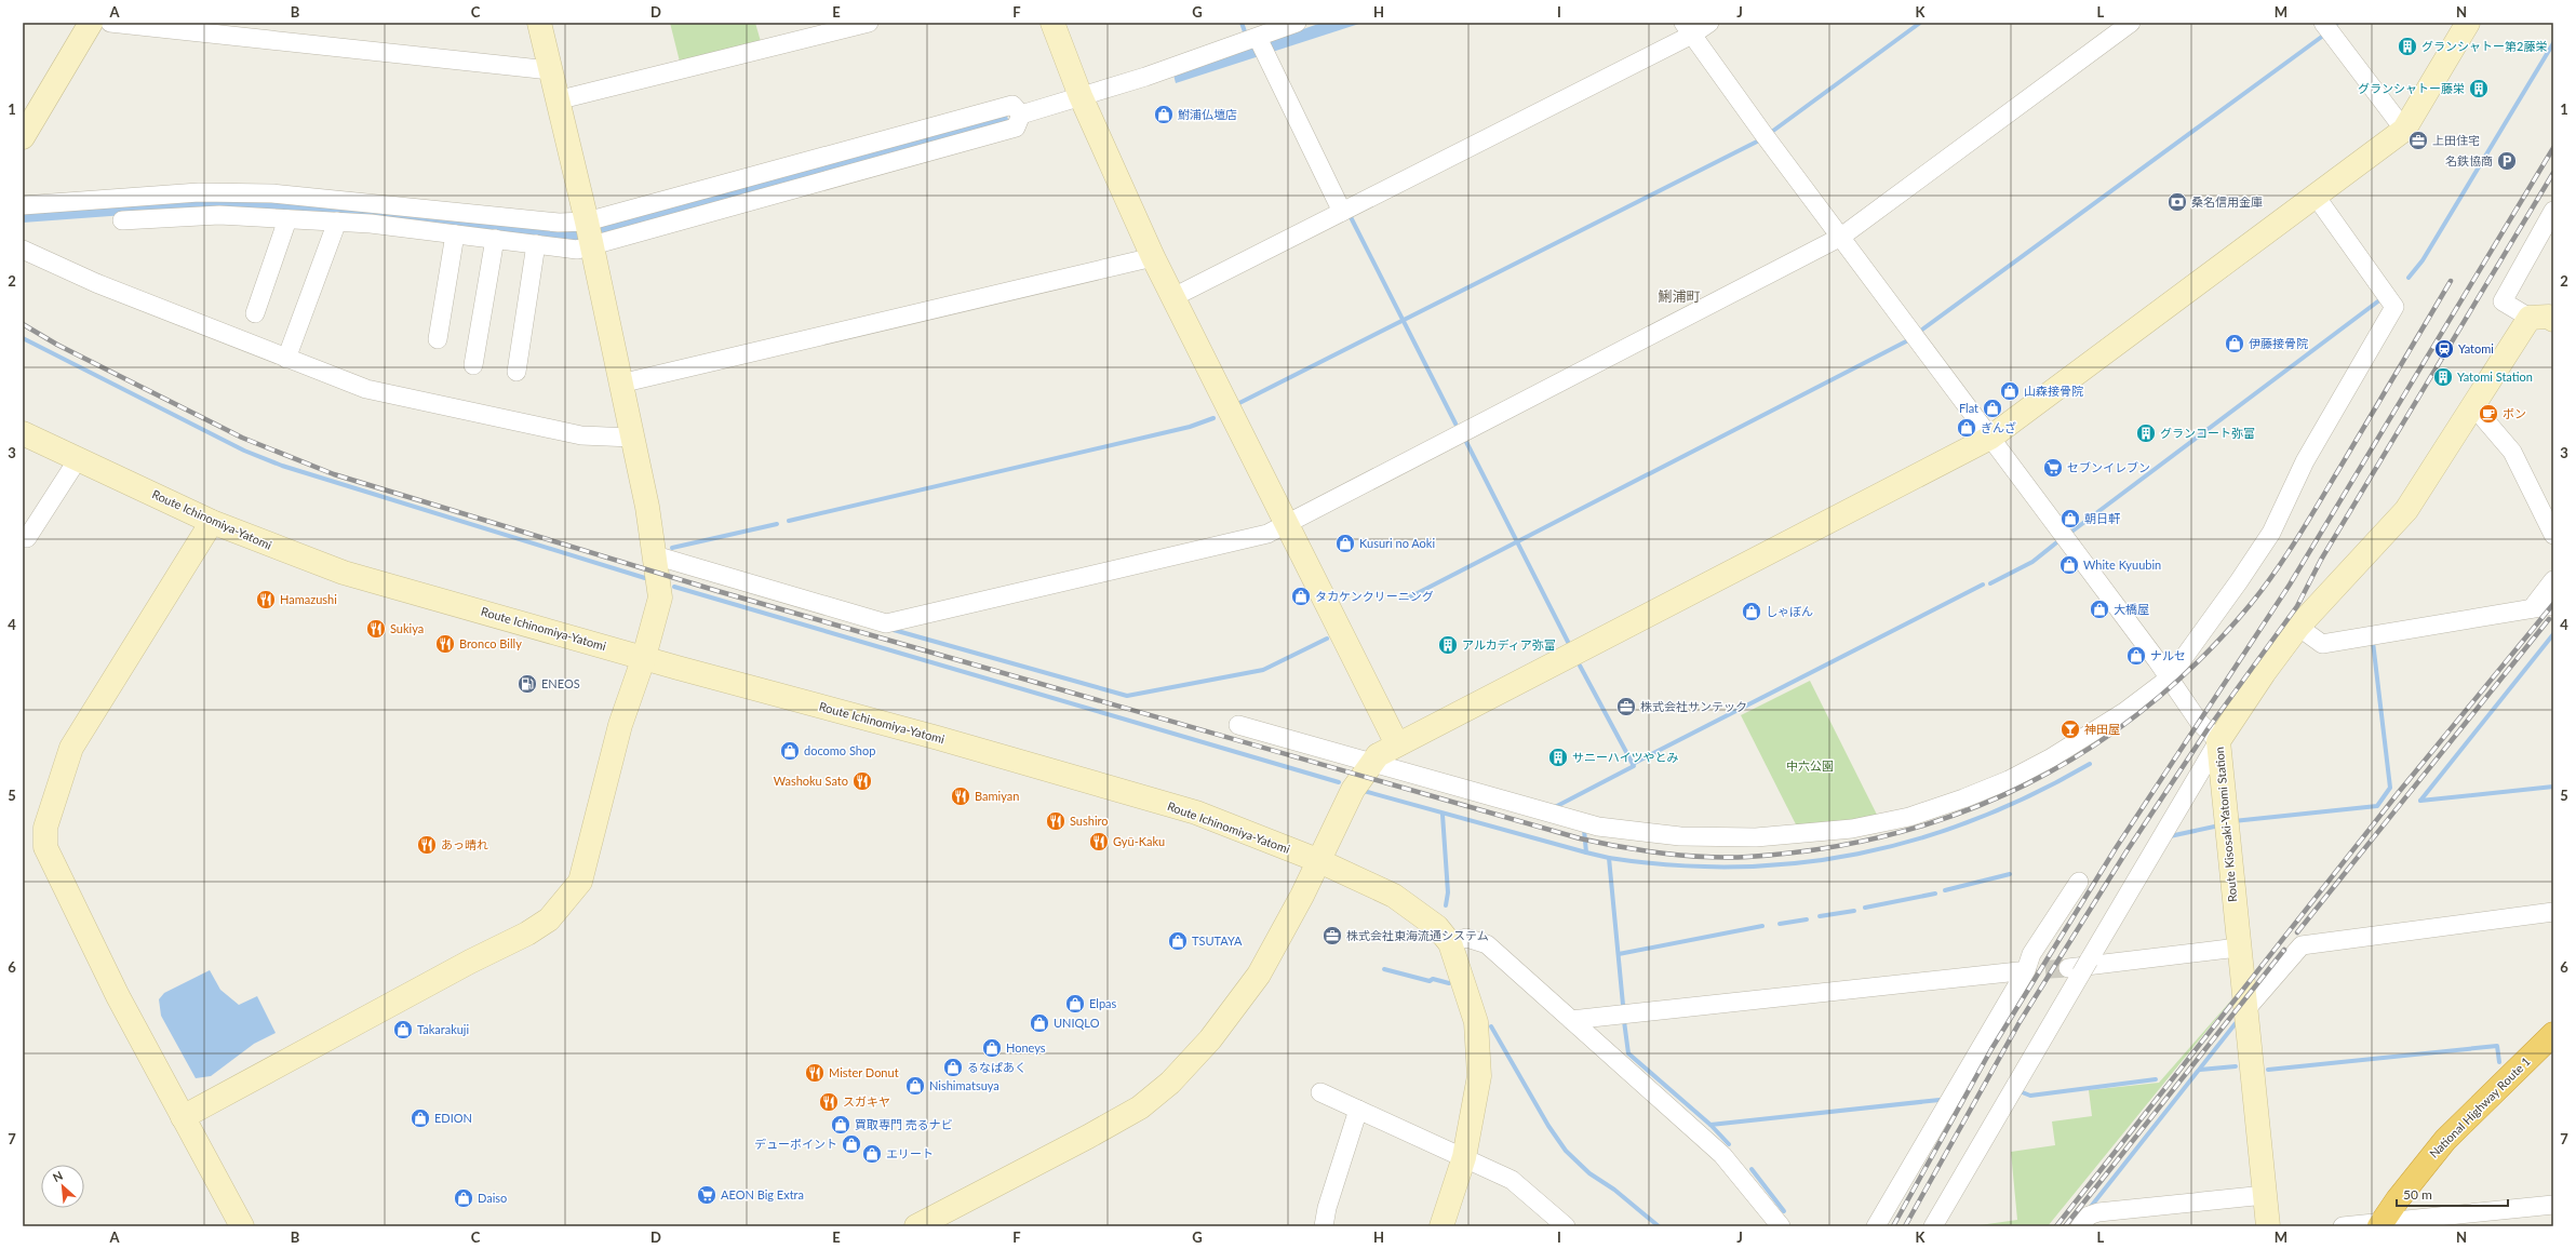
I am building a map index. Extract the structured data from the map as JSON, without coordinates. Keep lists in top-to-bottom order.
{
  "streets": {
    "highway": ["National Highway Route 1"],
    "street": ["Route Ichinomiya-Yatomi", "Route Kisosaki-Yatomi Station"]
  },
  "districts": ["鯏浦町"],
  "parks": ["中六公園"],
  "places": {
    "building": [
      "グランシャトー第2藤栄",
      "グランシャトー藤栄",
      "Yatomi Station",
      "グランコート弥富",
      "アルカディア弥富",
      "サニーハイツやとみ"
    ],
    "shop": [
      "鮒浦仏壇店",
      "伊藤接骨院",
      "山森接骨院",
      "Flat",
      "ぎんざ",
      "朝日軒",
      "Kusuri no Aoki",
      "White Kyuubin",
      "タカケンクリーニング",
      "大橋屋",
      "しゃぼん",
      "ナルセ",
      "docomo Shop",
      "TSUTAYA",
      "Elpas",
      "UNIQLO",
      "Takarakuji",
      "Honeys",
      "るなぱあく",
      "Nishimatsuya",
      "EDION",
      "買取専門 売るナビ",
      "デューポイント",
      "エリート",
      "Daiso"
    ],
    "office": ["上田住宅", "株式会社サンテック", "株式会社東海流通システム"],
    "parking": ["名鉄協商"],
    "bank": ["桑名信用金庫"],
    "station": ["Yatomi"],
    "cafe": ["ボン"],
    "supermarket": ["セブンイレブン", "AEON Big Extra"],
    "restaurant": [
      "Hamazushi",
      "Sukiya",
      "Bronco Billy",
      "Washoku Sato",
      "Bamiyan",
      "Sushiro",
      "Gyū-Kaku",
      "あっ晴れ",
      "Mister Donut",
      "スガキヤ"
    ],
    "fuel station": ["ENEOS"],
    "bar": ["神田屋"]
  },
  "scale_bar": "50 m",
  "north": "top left",
  "grid": {
    "columns": [
      "A",
      "B",
      "C",
      "D",
      "E",
      "F",
      "G",
      "H",
      "I",
      "J",
      "K",
      "L",
      "M",
      "N"
    ],
    "rows": [
      "1",
      "2",
      "3",
      "4",
      "5",
      "6",
      "7"
    ]
  }
}
